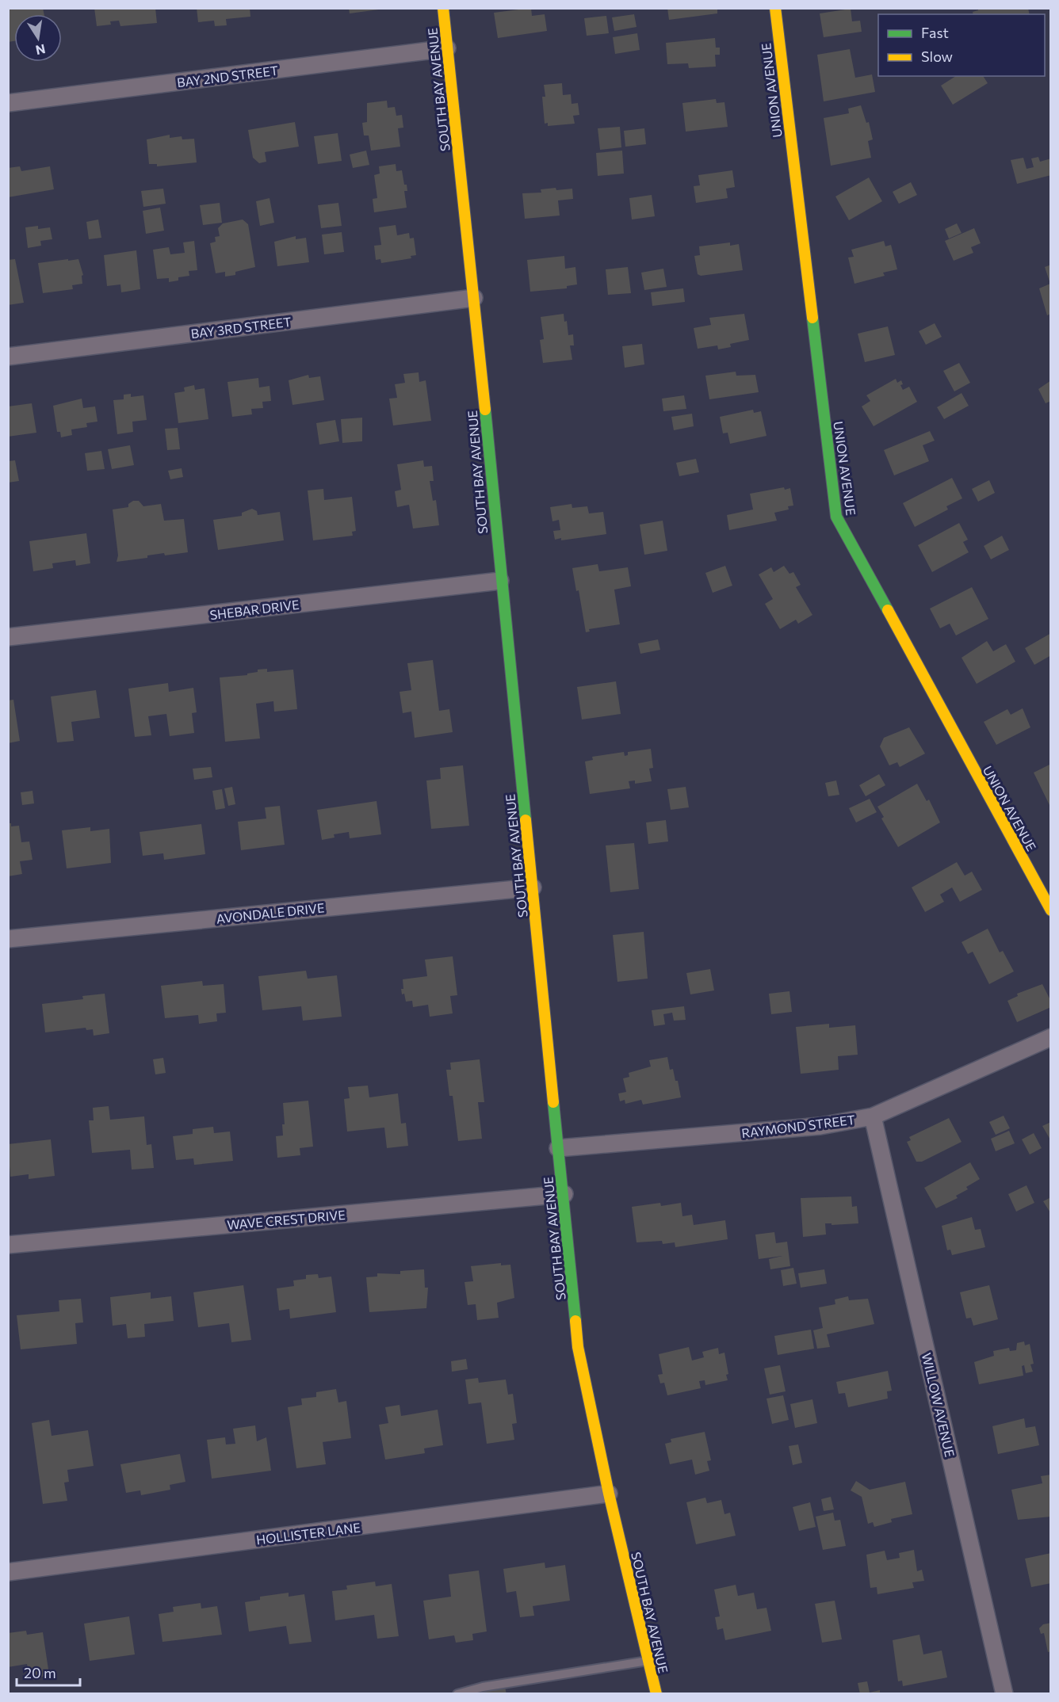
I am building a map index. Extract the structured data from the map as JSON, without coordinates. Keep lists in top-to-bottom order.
{
  "streets": {
    "street": [
      "BAY 2ND STREET",
      "SOUTH BAY AVENUE",
      "UNION AVENUE",
      "BAY 3RD STREET",
      "SHEBAR DRIVE",
      "AVONDALE DRIVE",
      "RAYMOND STREET",
      "WAVE CREST DRIVE",
      "WILLOW AVENUE",
      "HOLLISTER LANE"
    ]
  },
  "crossings": [
    ["BAY 2ND STREET", "SOUTH BAY AVENUE"],
    ["SOUTH BAY AVENUE", "BAY 3RD STREET"],
    ["SOUTH BAY AVENUE", "SHEBAR DRIVE"],
    ["SOUTH BAY AVENUE", "AVONDALE DRIVE"],
    ["SOUTH BAY AVENUE", "RAYMOND STREET"],
    ["SOUTH BAY AVENUE", "WAVE CREST DRIVE"],
    ["SOUTH BAY AVENUE", "HOLLISTER LANE"],
    ["RAYMOND STREET", "WILLOW AVENUE"]
  ],
  "legend": ["Fast", "Slow"],
  "scale_bar": "20 m",
  "north": "bottom"
}
